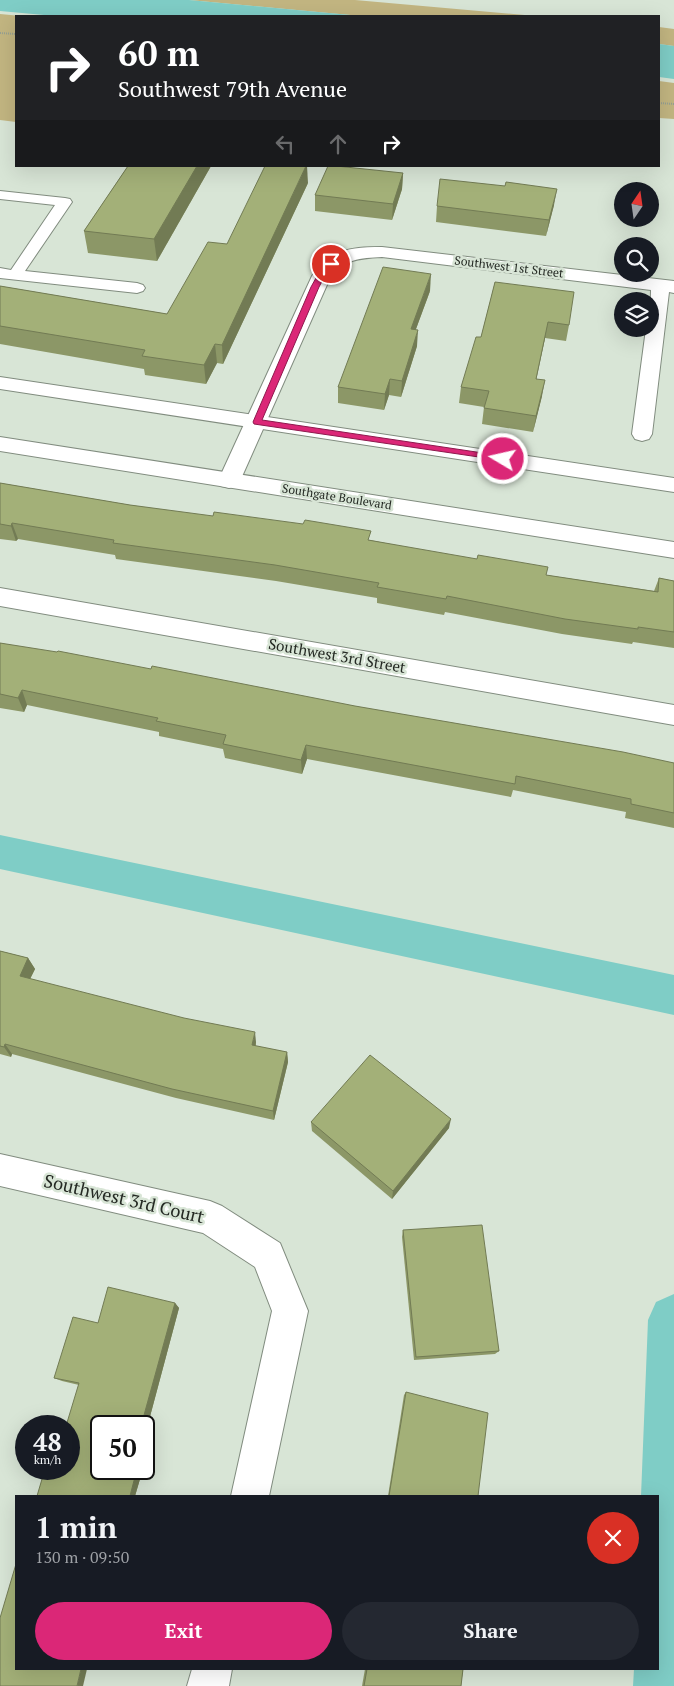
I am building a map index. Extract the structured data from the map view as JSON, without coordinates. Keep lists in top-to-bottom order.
{
  "streets": {
    "street": [
      "Southwest 1st Street",
      "Southgate Boulevard",
      "Southwest 3rd Street",
      "Southwest 3rd Court"
    ]
  },
  "north": "top",
  "page": {
    "turn": ["60 m", "Southwest 79th Avenue"],
    "speed": "48 km/h",
    "limit": "50",
    "heading": ["1 min", "130 m · 09:50"],
    "buttons": ["Exit", "Share"]
  }
}
